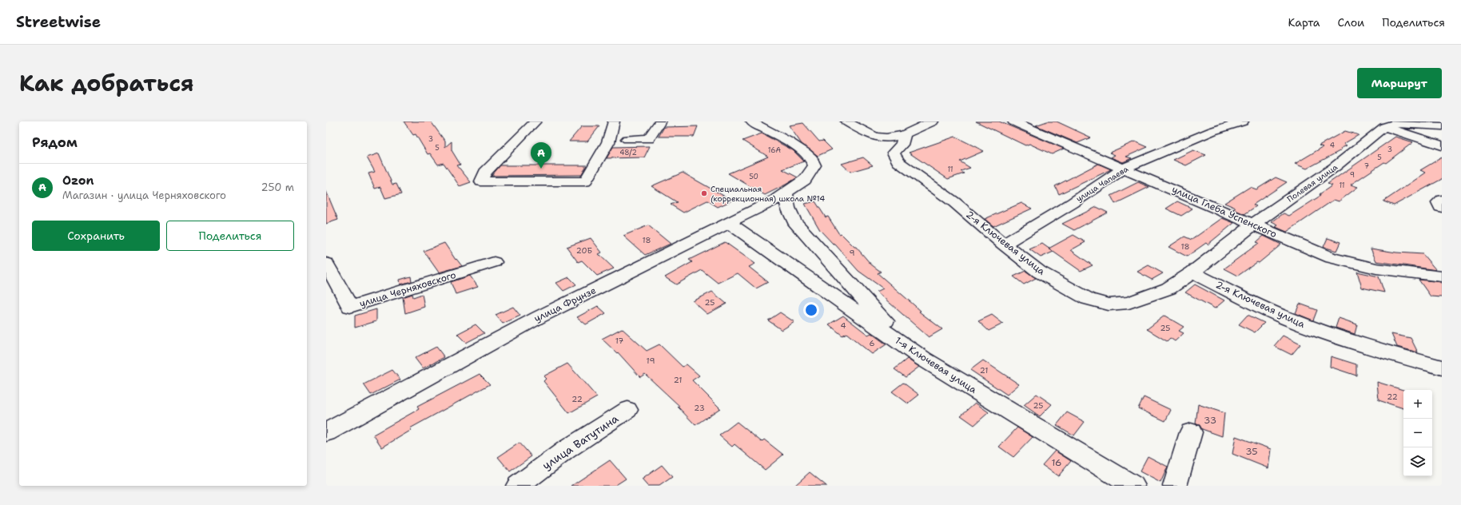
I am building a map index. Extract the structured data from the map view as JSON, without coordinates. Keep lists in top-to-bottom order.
{
  "streets": {
    "street": [
      "Полевая улица",
      "улица Чапаева",
      "улица Глеба Успенского",
      "2-я Ключевая улица",
      "улица Черняховского",
      "улица Фрунзе",
      "1-я Ключевая улица",
      "улица Ватутина"
    ]
  },
  "crossings": [
    ["Полевая улица", "улица Глеба Успенского"],
    ["Полевая улица", "2-я Ключевая улица"],
    ["улица Чапаева", "улица Глеба Успенского"],
    ["улица Чапаева", "2-я Ключевая улица"],
    ["улица Фрунзе", "1-я Ключевая улица"]
  ],
  "places": ["Специальная (коррекционная) школа №14"],
  "house_numbers": [
    "3",
    "4",
    "5",
    "3",
    "16А",
    "48/2",
    "5",
    "7",
    "11",
    "9",
    "50",
    "11",
    "18",
    "18",
    "20Б",
    "9",
    "25",
    "4",
    "25",
    "17",
    "6",
    "19",
    "21",
    "21",
    "22",
    "22",
    "25",
    "23",
    "33",
    "35",
    "16"
  ],
  "page": {
    "header": "Streetwise",
    "nav": ["Карта", "Слои", "Поделиться"],
    "title": "Как добраться",
    "buttons": [
      "Маршрут",
      ["Сохранить", "Поделиться"]
    ],
    "heading": "Рядом",
    "pins": "A",
    "list": [
      {
        "mark": "A",
        "name": "Ozon",
        "note": "Магазин · улица Черняховского",
        "value": "250 m"
      }
    ],
    "map_buttons": ["+", "−"]
  }
}
